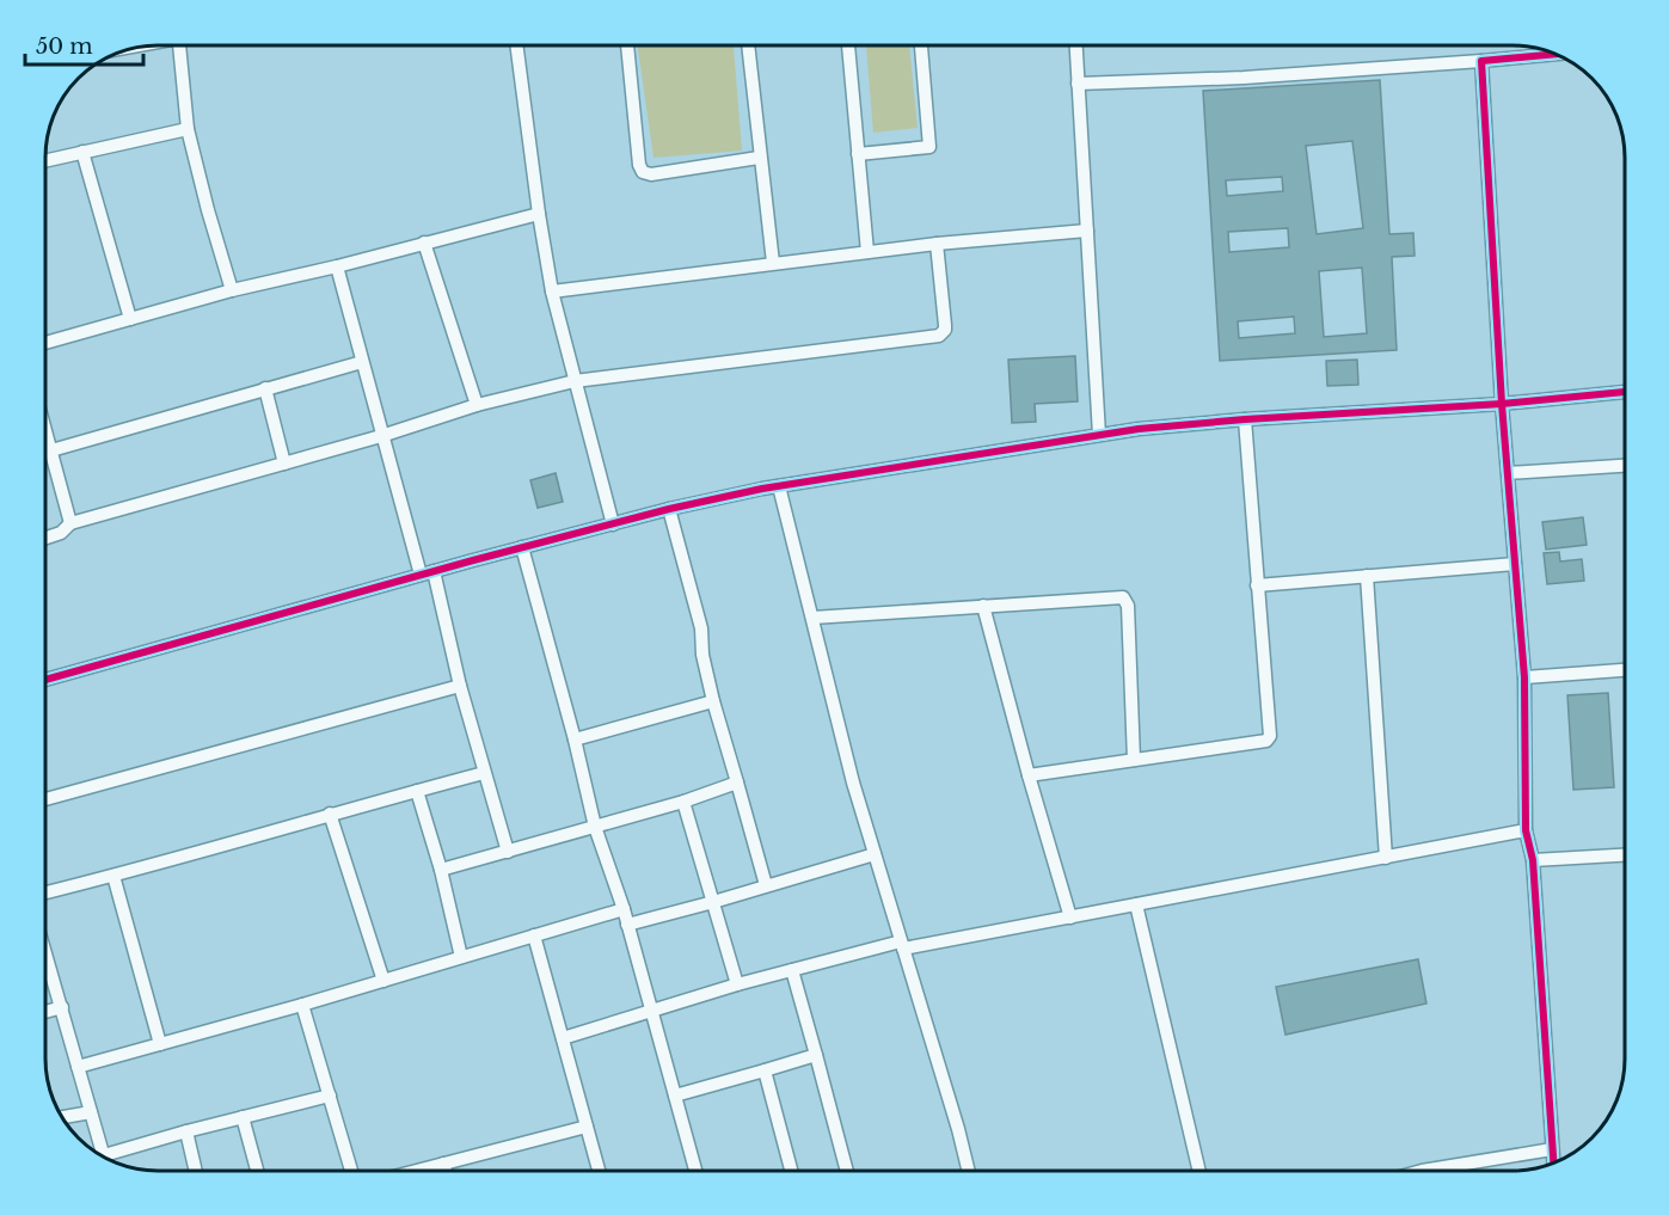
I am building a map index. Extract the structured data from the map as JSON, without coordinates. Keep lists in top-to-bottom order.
{
  "scale_bar": "50 m"
}
